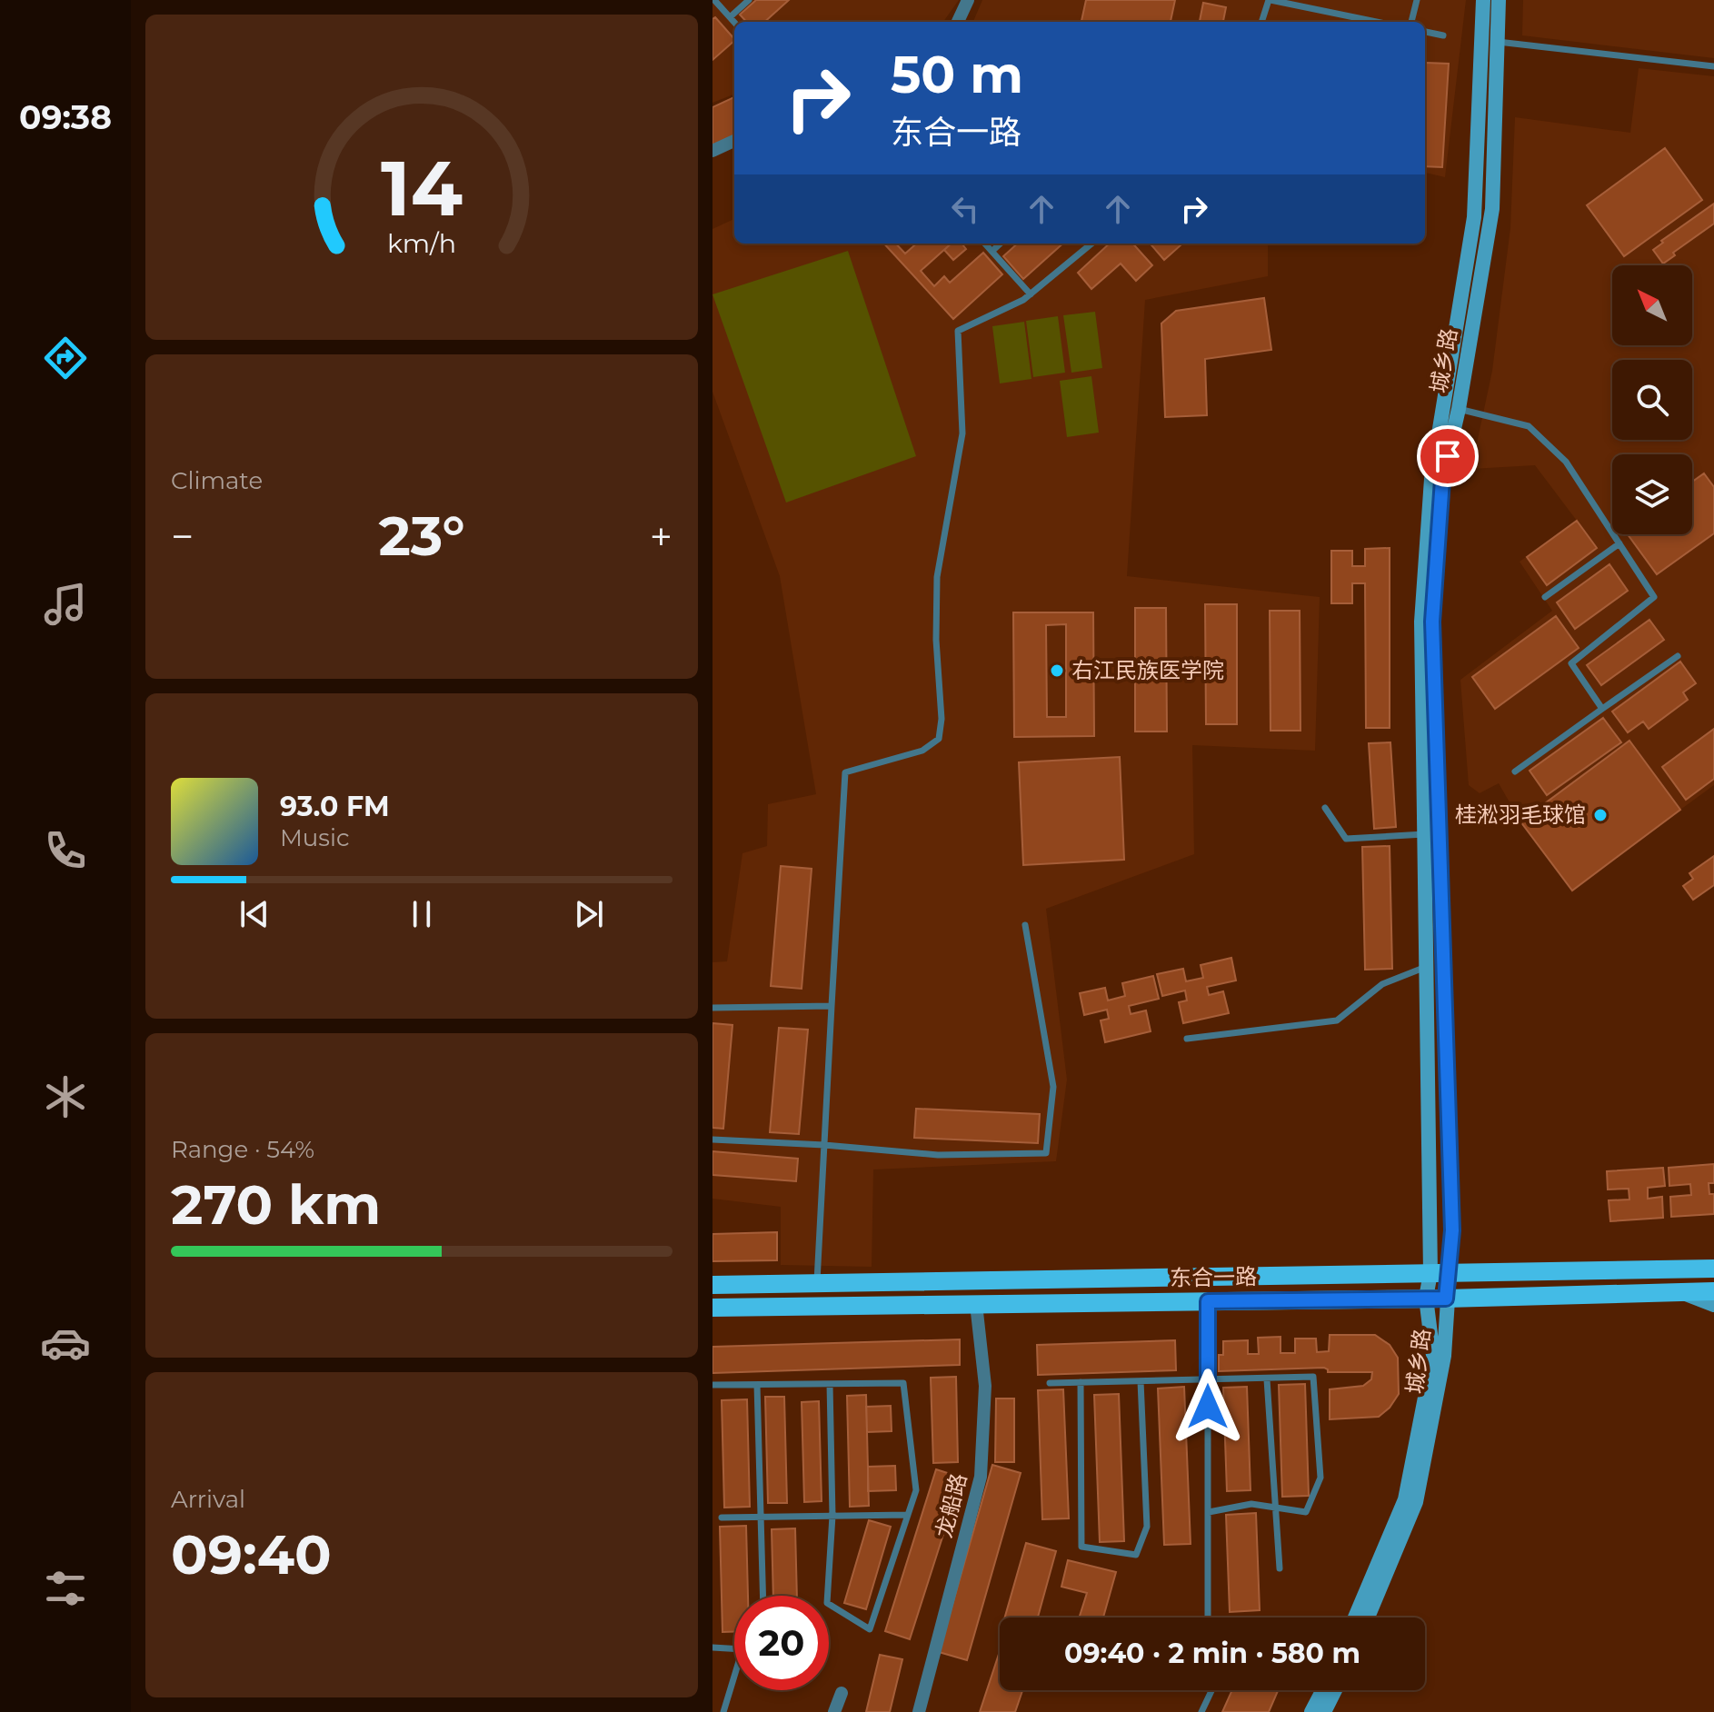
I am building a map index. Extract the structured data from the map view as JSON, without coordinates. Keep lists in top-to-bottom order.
{
  "streets": {
    "main road": ["城乡路", "东合一路"],
    "street": ["龙船路"]
  },
  "crossings": [
    ["城乡路", "东合一路"],
    ["东合一路", "龙船路"]
  ],
  "places": ["右江民族医学院", "桂淞羽毛球馆"],
  "north": "top left",
  "page": {
    "tabs": "09:38",
    "turn": ["50 m", "东合一路"],
    "tile": [
      "Climate",
      ["Range · 54%", "270 km"],
      ["Arrival", "09:40"]
    ],
    "heat": ["−", "23°", "+"],
    "song": ["93.0 FM", "Music"],
    "limit": "20",
    "trip": "09:40 · 2 min · 580 m",
    "gauge": ["14", "km/h"]
  }
}
